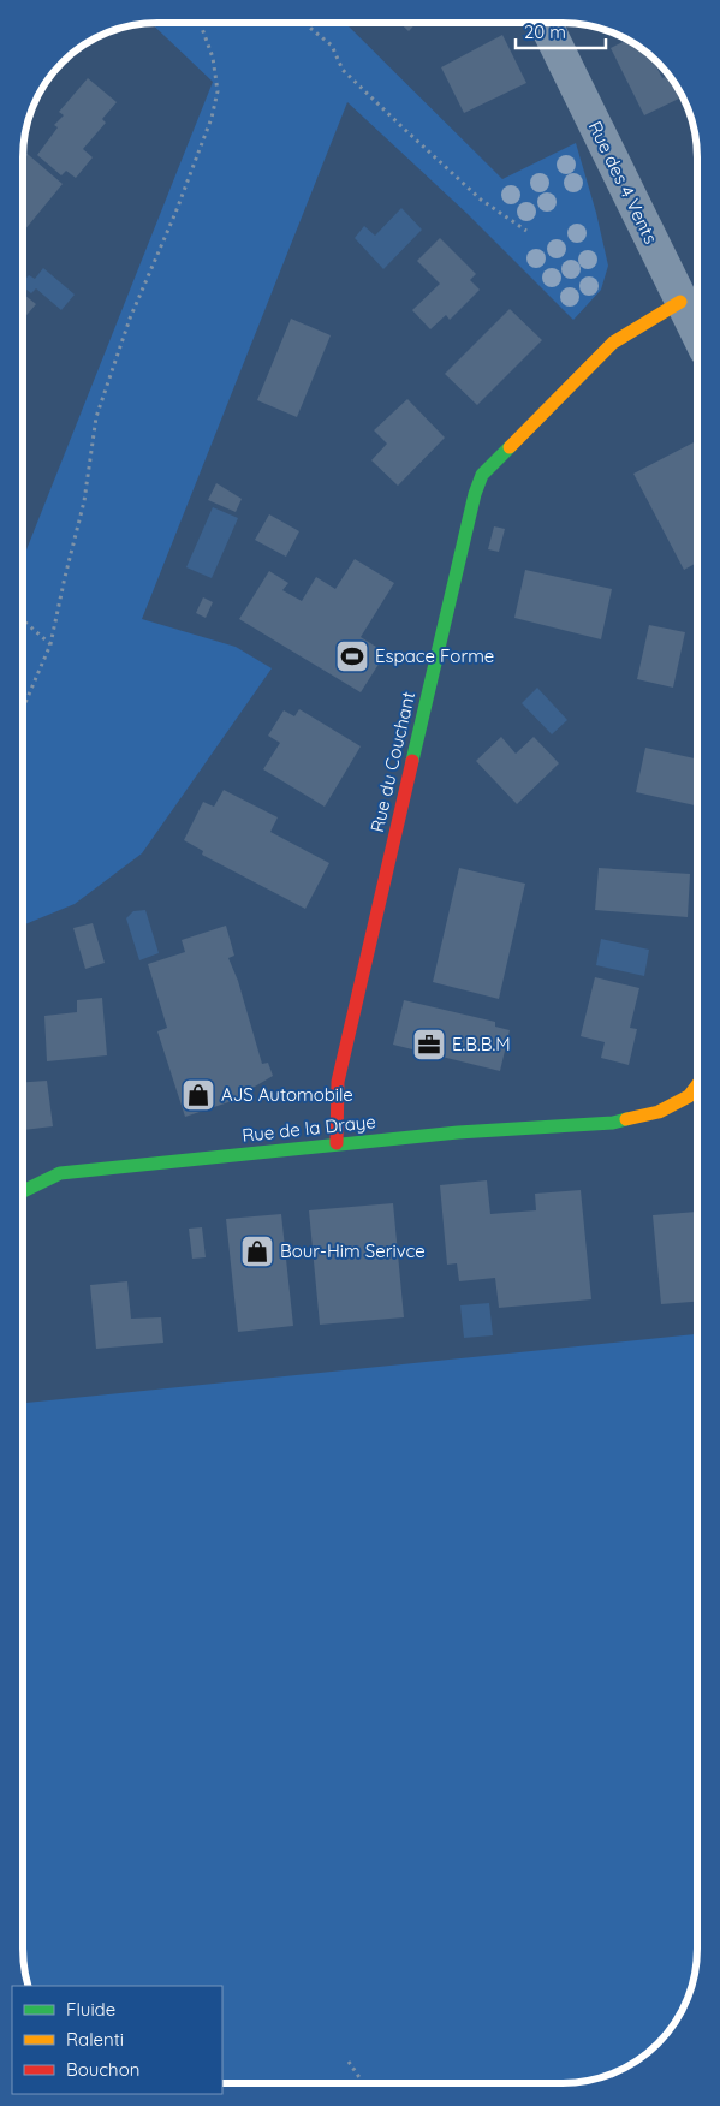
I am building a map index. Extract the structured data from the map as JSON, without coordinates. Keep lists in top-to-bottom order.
{
  "streets": {
    "street": ["Rue des 4 Vents", "Rue du Couchant", "Rue de la Draye"]
  },
  "crossings": [
    ["Rue des 4 Vents", "Rue du Couchant"],
    ["Rue du Couchant", "Rue de la Draye"]
  ],
  "places": {
    "sports": ["Espace Forme"],
    "office": ["E.B.B.M"],
    "shop": ["AJS Automobile", "Bour-Him Serivce"]
  },
  "legend": ["Fluide", "Ralenti", "Bouchon"],
  "scale_bar": "20 m"
}
